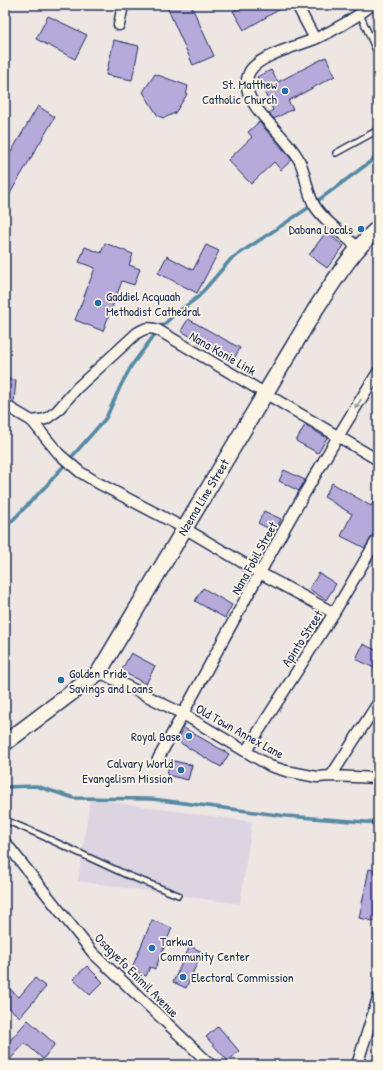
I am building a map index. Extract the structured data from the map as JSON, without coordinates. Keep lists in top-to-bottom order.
{
  "streets": {
    "street": [
      "Nana Konie Link",
      "Nzema Line Street",
      "Nana Fobil Street",
      "Apinto Street",
      "Old Town Annex Lane",
      "Osagyefo Enimil Avenue"
    ]
  },
  "crossings": [
    ["Nana Konie Link", "Nzema Line Street"],
    ["Nana Konie Link", "Nana Fobil Street"],
    ["Nzema Line Street", "Old Town Annex Lane"],
    ["Nana Fobil Street", "Old Town Annex Lane"],
    ["Apinto Street", "Old Town Annex Lane"]
  ],
  "places": [
    "St. Matthew Catholic Church",
    "Dabana Locals",
    "Gaddiel Acquaah Methodist Cathedral",
    "Golden Pride Savings and Loans",
    "Royal Base",
    "Calvary World Evangelism Mission",
    "Tarkwa Community Center",
    "Electoral Commission"
  ]
}
